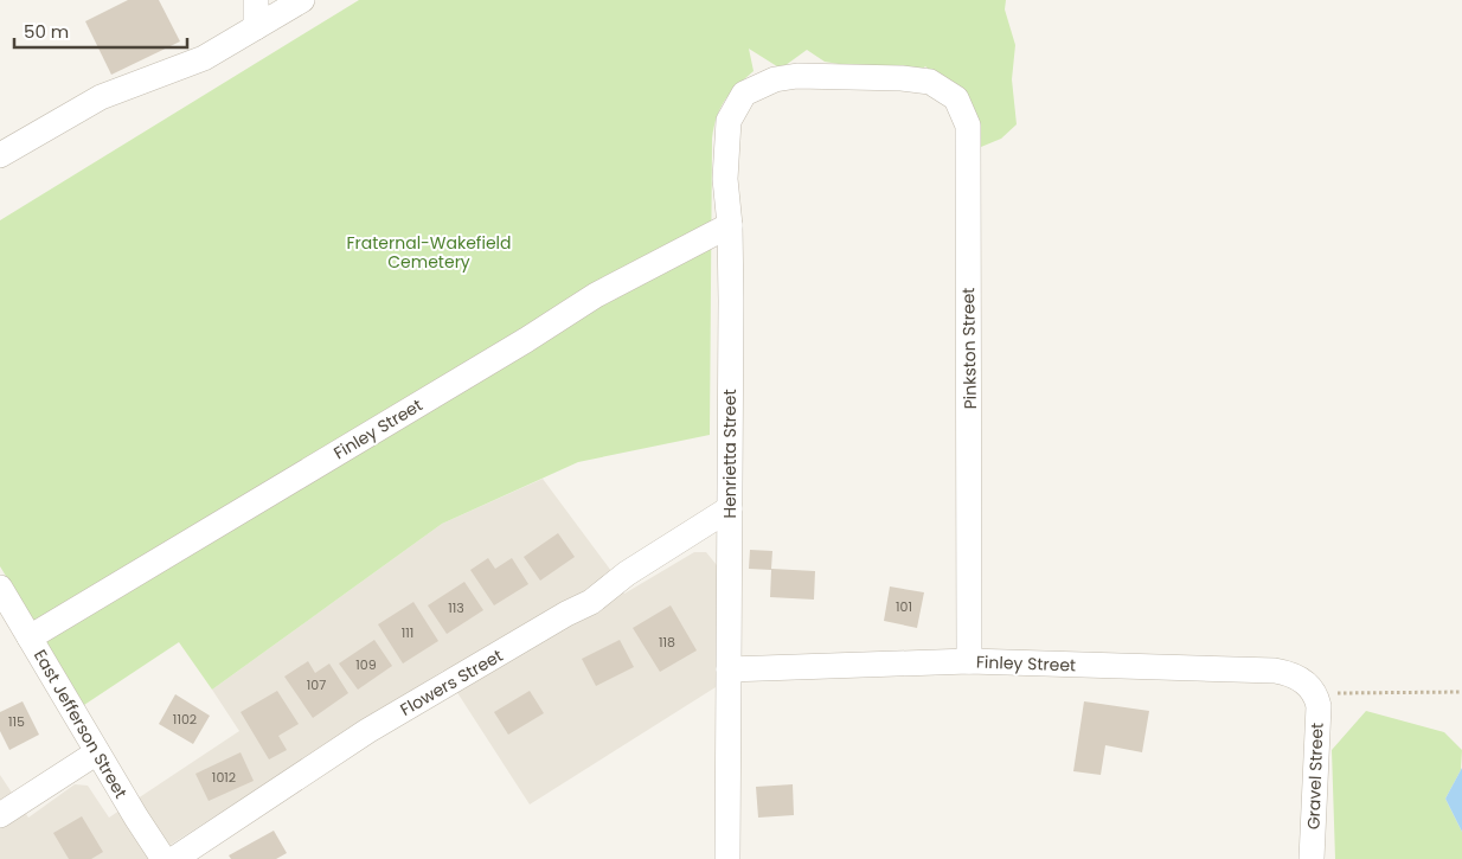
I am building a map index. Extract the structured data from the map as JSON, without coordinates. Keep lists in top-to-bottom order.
{
  "streets": {
    "street": [
      "Pinkston Street",
      "Finley Street",
      "Henrietta Street",
      "Flowers Street",
      "East Jefferson Street",
      "Gravel Street"
    ]
  },
  "crossings": [
    ["Pinkston Street", "Finley Street"],
    ["Pinkston Street", "Henrietta Street"],
    ["Finley Street", "Henrietta Street"],
    ["Finley Street", "East Jefferson Street"],
    ["Finley Street", "Gravel Street"],
    ["Henrietta Street", "Flowers Street"]
  ],
  "parks": ["Fraternal-Wakefield Cemetery"],
  "house_numbers": [
    "101",
    "113",
    "111",
    "118",
    "109",
    "107",
    "1102",
    "115",
    "1012"
  ],
  "scale_bar": "50 m"
}
